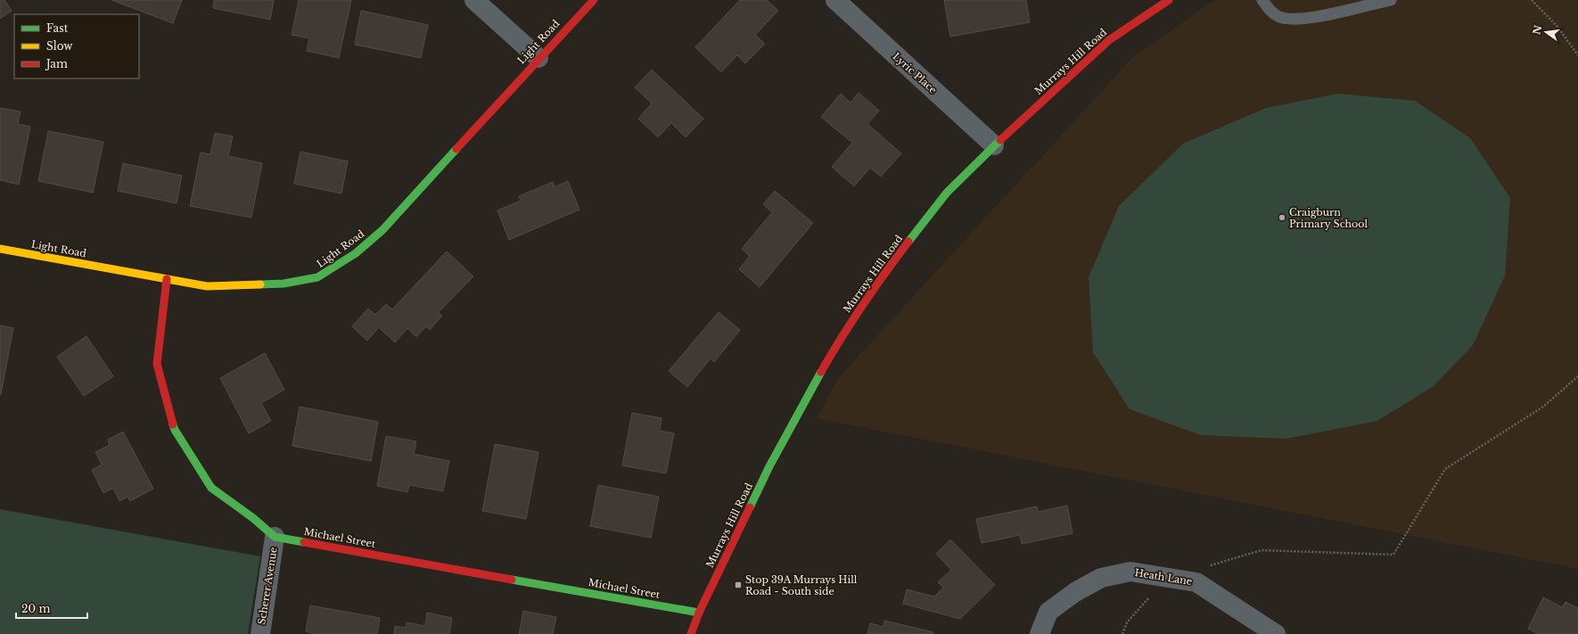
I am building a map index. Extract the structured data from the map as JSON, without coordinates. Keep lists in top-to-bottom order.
{
  "streets": {
    "street": [
      "Light Road",
      "Murrays Hill Road",
      "Lyric Place",
      "Michael Street",
      "Heath Lane",
      "Scherer Avenue"
    ]
  },
  "crossings": [
    ["Murrays Hill Road", "Lyric Place"],
    ["Murrays Hill Road", "Michael Street"],
    ["Michael Street", "Scherer Avenue"]
  ],
  "places": {
    "other": ["Craigburn Primary School"],
    "transit": ["Stop 39A Murrays Hill Road - South side"]
  },
  "legend": ["Fast", "Slow", "Jam"],
  "scale_bar": "20 m",
  "north": "left"
}
